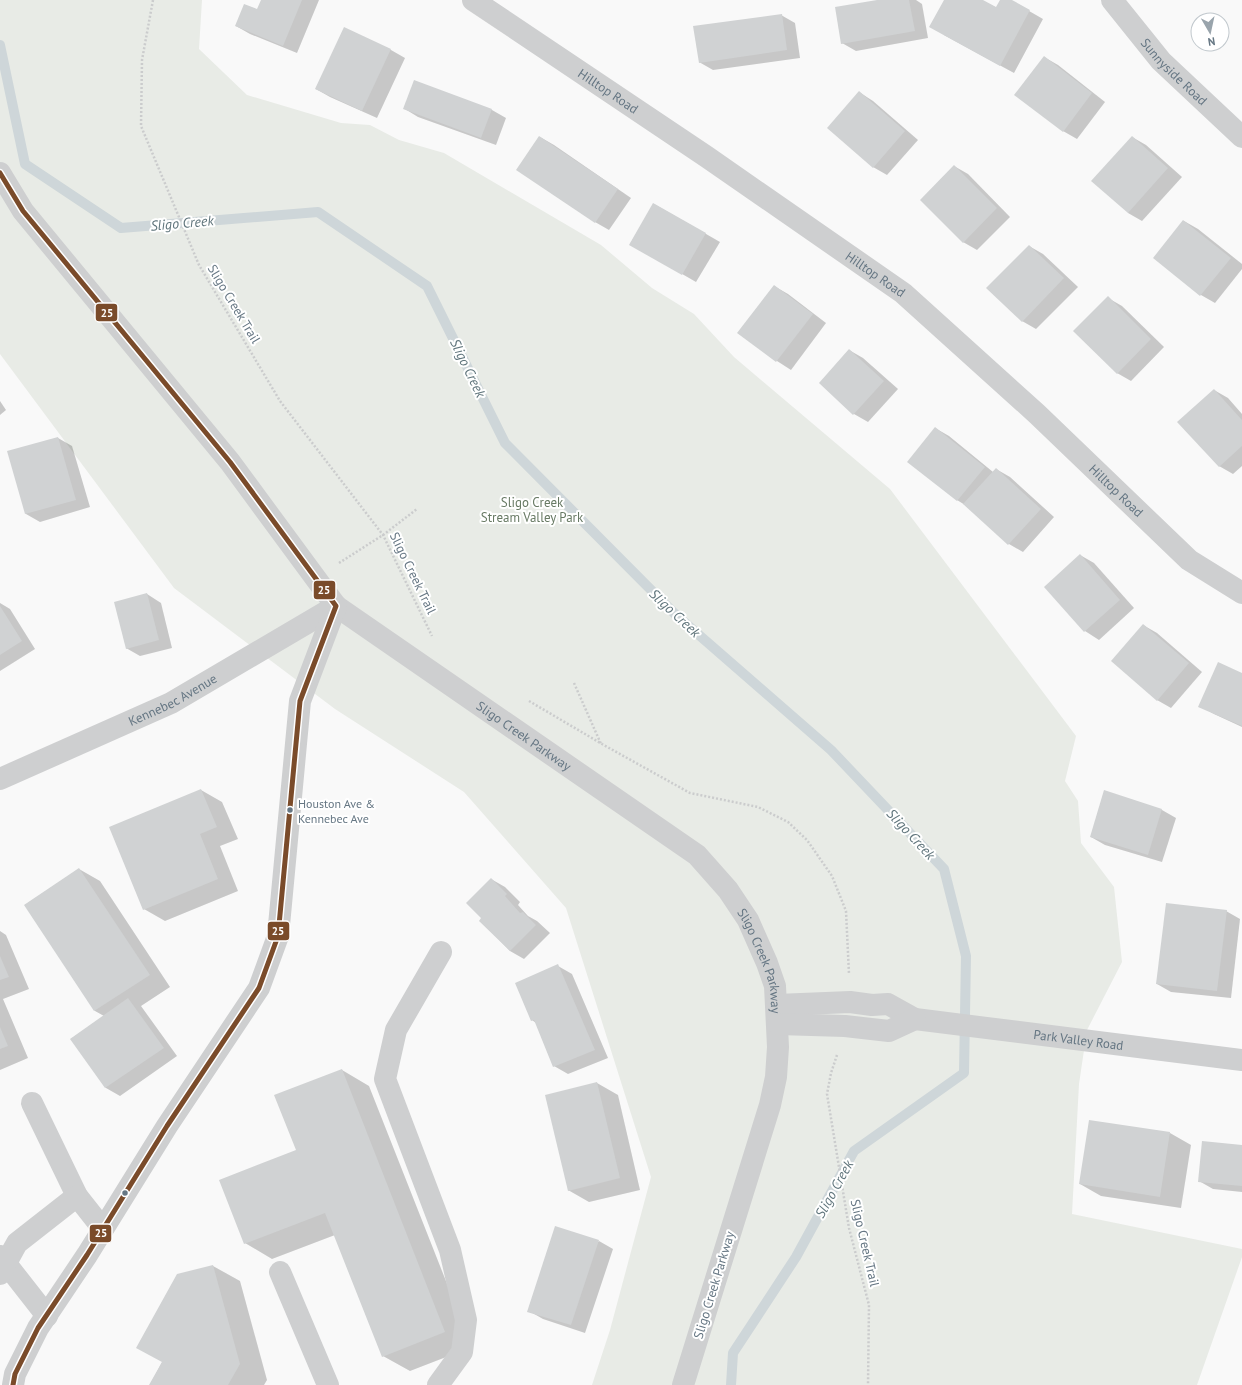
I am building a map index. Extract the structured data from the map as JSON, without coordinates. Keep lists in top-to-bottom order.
{
  "streets": {
    "street": [
      "Sunnyside Road",
      "Hilltop Road",
      "Kennebec Avenue",
      "Sligo Creek Parkway",
      "Park Valley Road"
    ],
    "path": ["Sligo Creek Trail"]
  },
  "crossings": [
    ["Kennebec Avenue", "Sligo Creek Parkway"],
    ["Sligo Creek Parkway", "Park Valley Road"]
  ],
  "water": ["Sligo Creek"],
  "parks": ["Sligo Creek Stream Valley Park"],
  "places": ["Houston Ave & Kennebec Ave"],
  "lines": ["transit line 25"],
  "north": "bottom"
}
